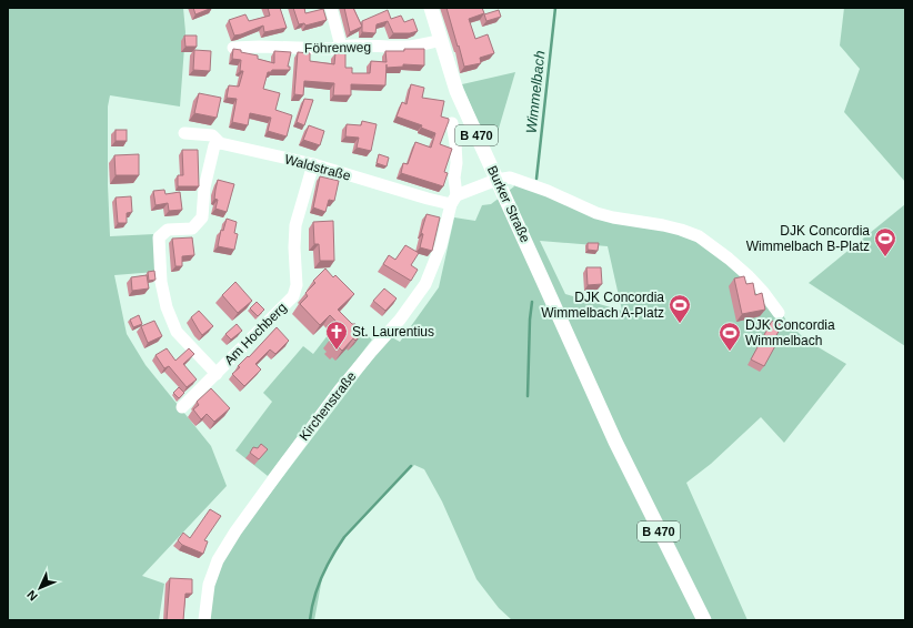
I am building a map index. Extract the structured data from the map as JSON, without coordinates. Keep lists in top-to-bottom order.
{
  "streets": {
    "main road": ["B 470", "Burker Straße"],
    "street": [
      "Föhrenweg",
      "Waldstraße",
      "Am Hochberg",
      "Kirchenstraße"
    ]
  },
  "crossings": [
    ["Föhrenweg", "Burker Straße"],
    ["Waldstraße", "Am Hochberg"],
    ["Waldstraße", "Kirchenstraße"]
  ],
  "water": ["Wimmelbach"],
  "places": {
    "sports": ["DJK Concordia Wimmelbach B-Platz", "DJK Concordia Wimmelbach A-Platz", "DJK Concordia Wimmelbach"],
    "church": ["St. Laurentius"]
  },
  "north": "bottom left"
}
